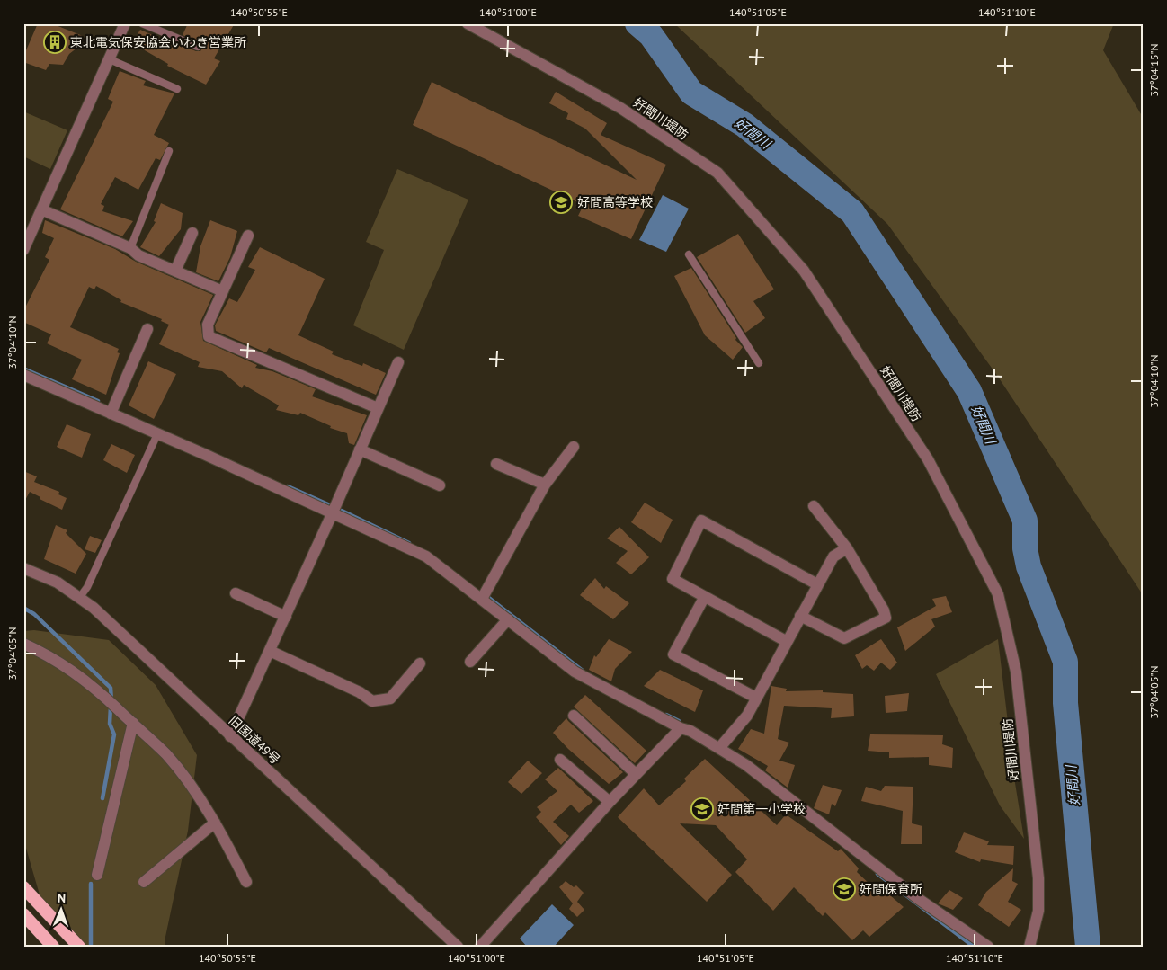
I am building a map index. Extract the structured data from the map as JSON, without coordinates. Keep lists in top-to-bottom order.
{
  "streets": {
    "street": ["好間川堤防", "旧国道49号"]
  },
  "water": ["好間川"],
  "places": {
    "building": ["東北電気保安協会いわき営業所"],
    "school or university": ["好間高等学校", "好間第一小学校", "好間保育所"]
  },
  "north": "top",
  "coordinates": [
    "140°50'55\"E",
    "140°51'00\"E",
    "140°51'05\"E",
    "140°51'10\"E",
    "37°04'15\"N",
    "37°04'10\"N",
    "37°04'05\"N"
  ]
}
